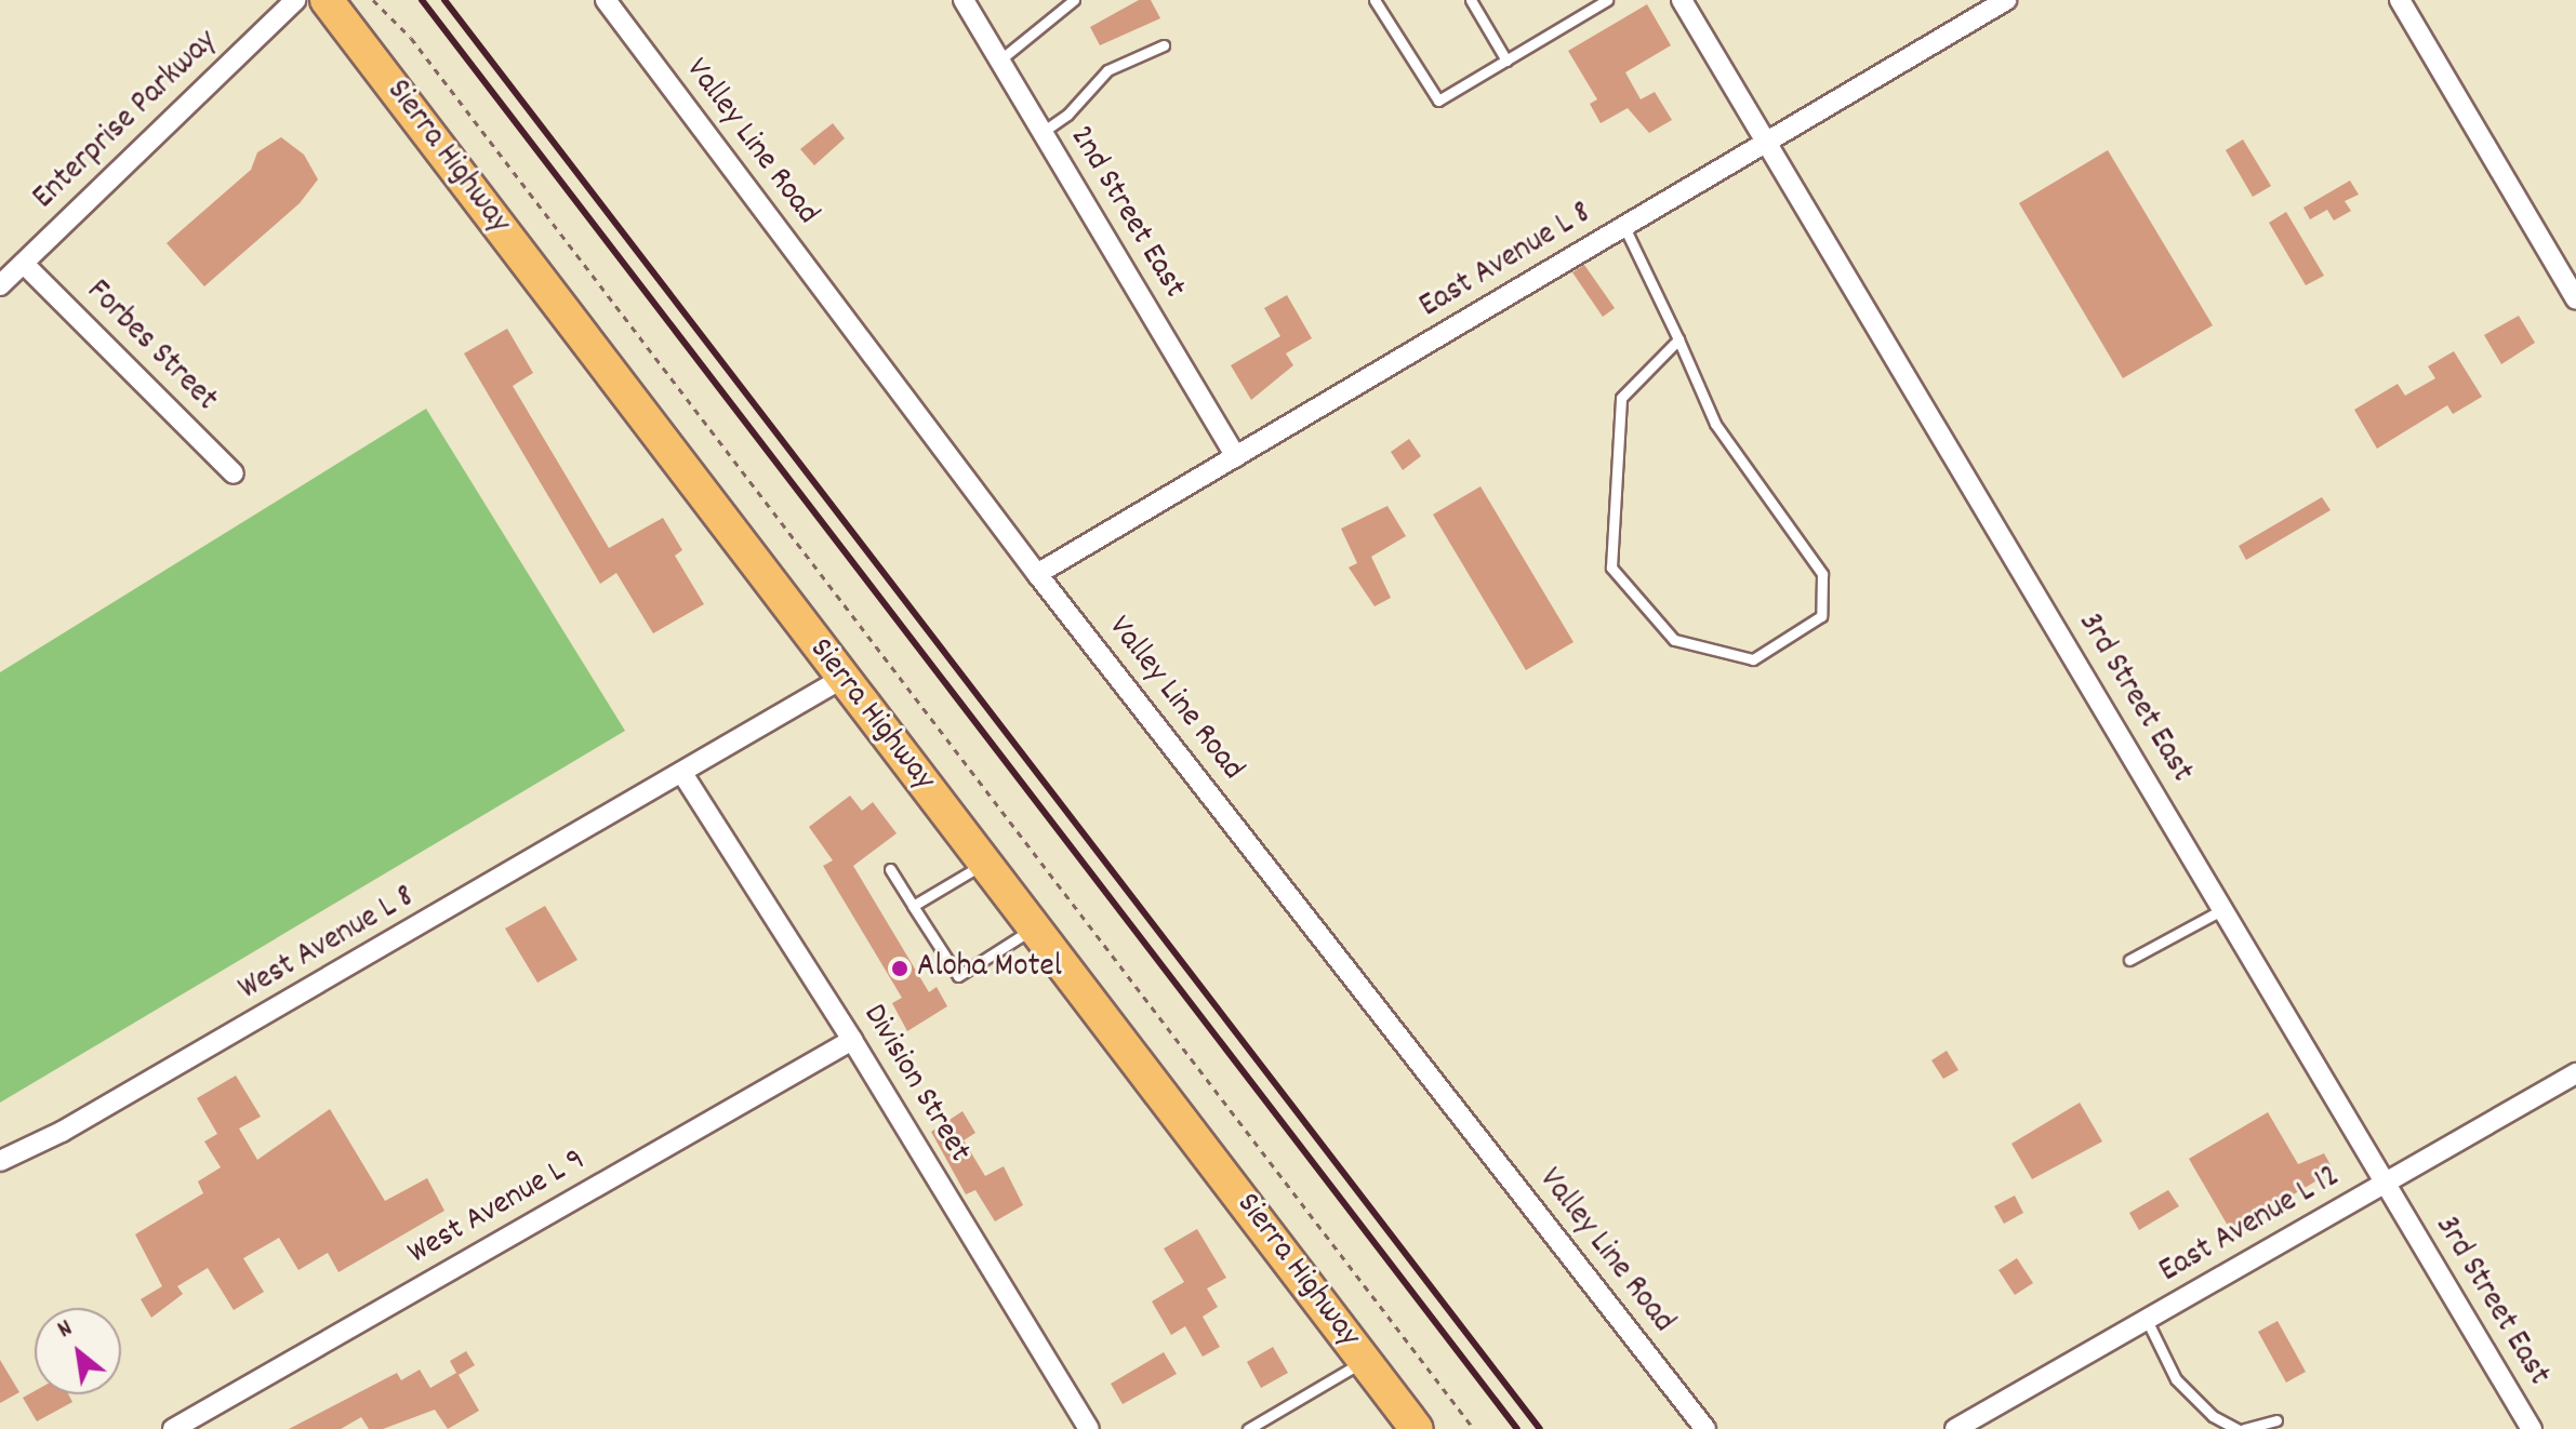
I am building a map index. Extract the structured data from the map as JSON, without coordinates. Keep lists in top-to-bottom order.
{
  "streets": {
    "main road": ["Sierra Highway"],
    "street": [
      "Enterprise Parkway",
      "Valley Line Road",
      "2nd Street East",
      "East Avenue L 8",
      "Forbes Street",
      "3rd Street East",
      "West Avenue L 8",
      "Division Street",
      "West Avenue L 9",
      "East Avenue L 12"
    ]
  },
  "crossings": [
    ["Enterprise Parkway", "Forbes Street"],
    ["Valley Line Road", "East Avenue L 8"],
    ["2nd Street East", "East Avenue L 8"],
    ["East Avenue L 8", "3rd Street East"],
    ["3rd Street East", "East Avenue L 12"],
    ["West Avenue L 8", "Division Street"],
    ["Division Street", "West Avenue L 9"]
  ],
  "places": ["Aloha Motel"],
  "north": "top left"
}
